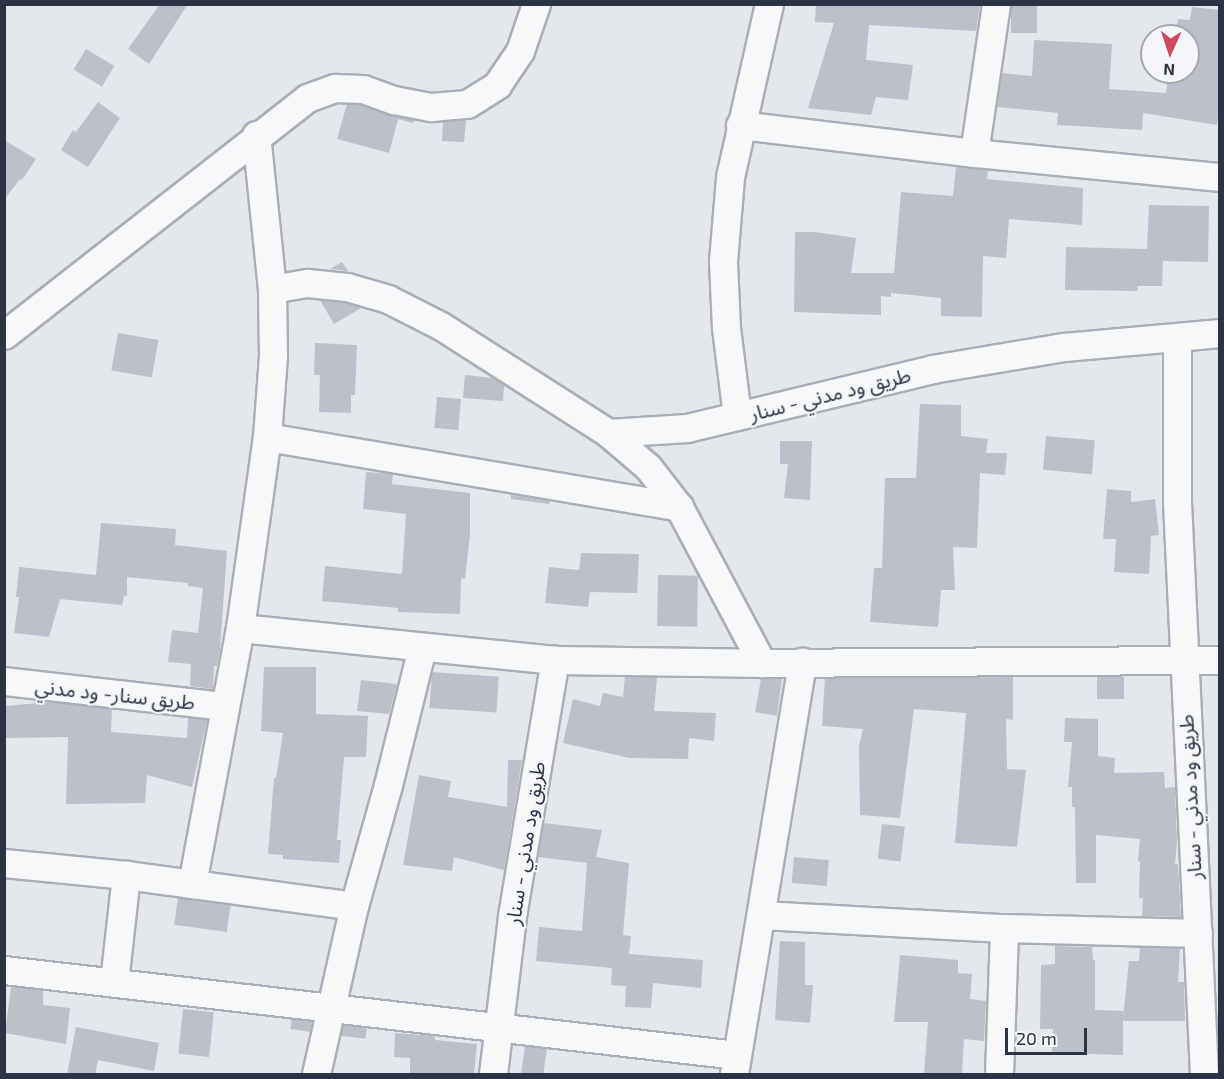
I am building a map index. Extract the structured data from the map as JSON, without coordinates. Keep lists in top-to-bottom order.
{
  "streets": {
    "street": ["طريق ود مدني - سنار", "طريق سنار- ود مدني"]
  },
  "scale_bar": "20 m",
  "north": "bottom"
}
